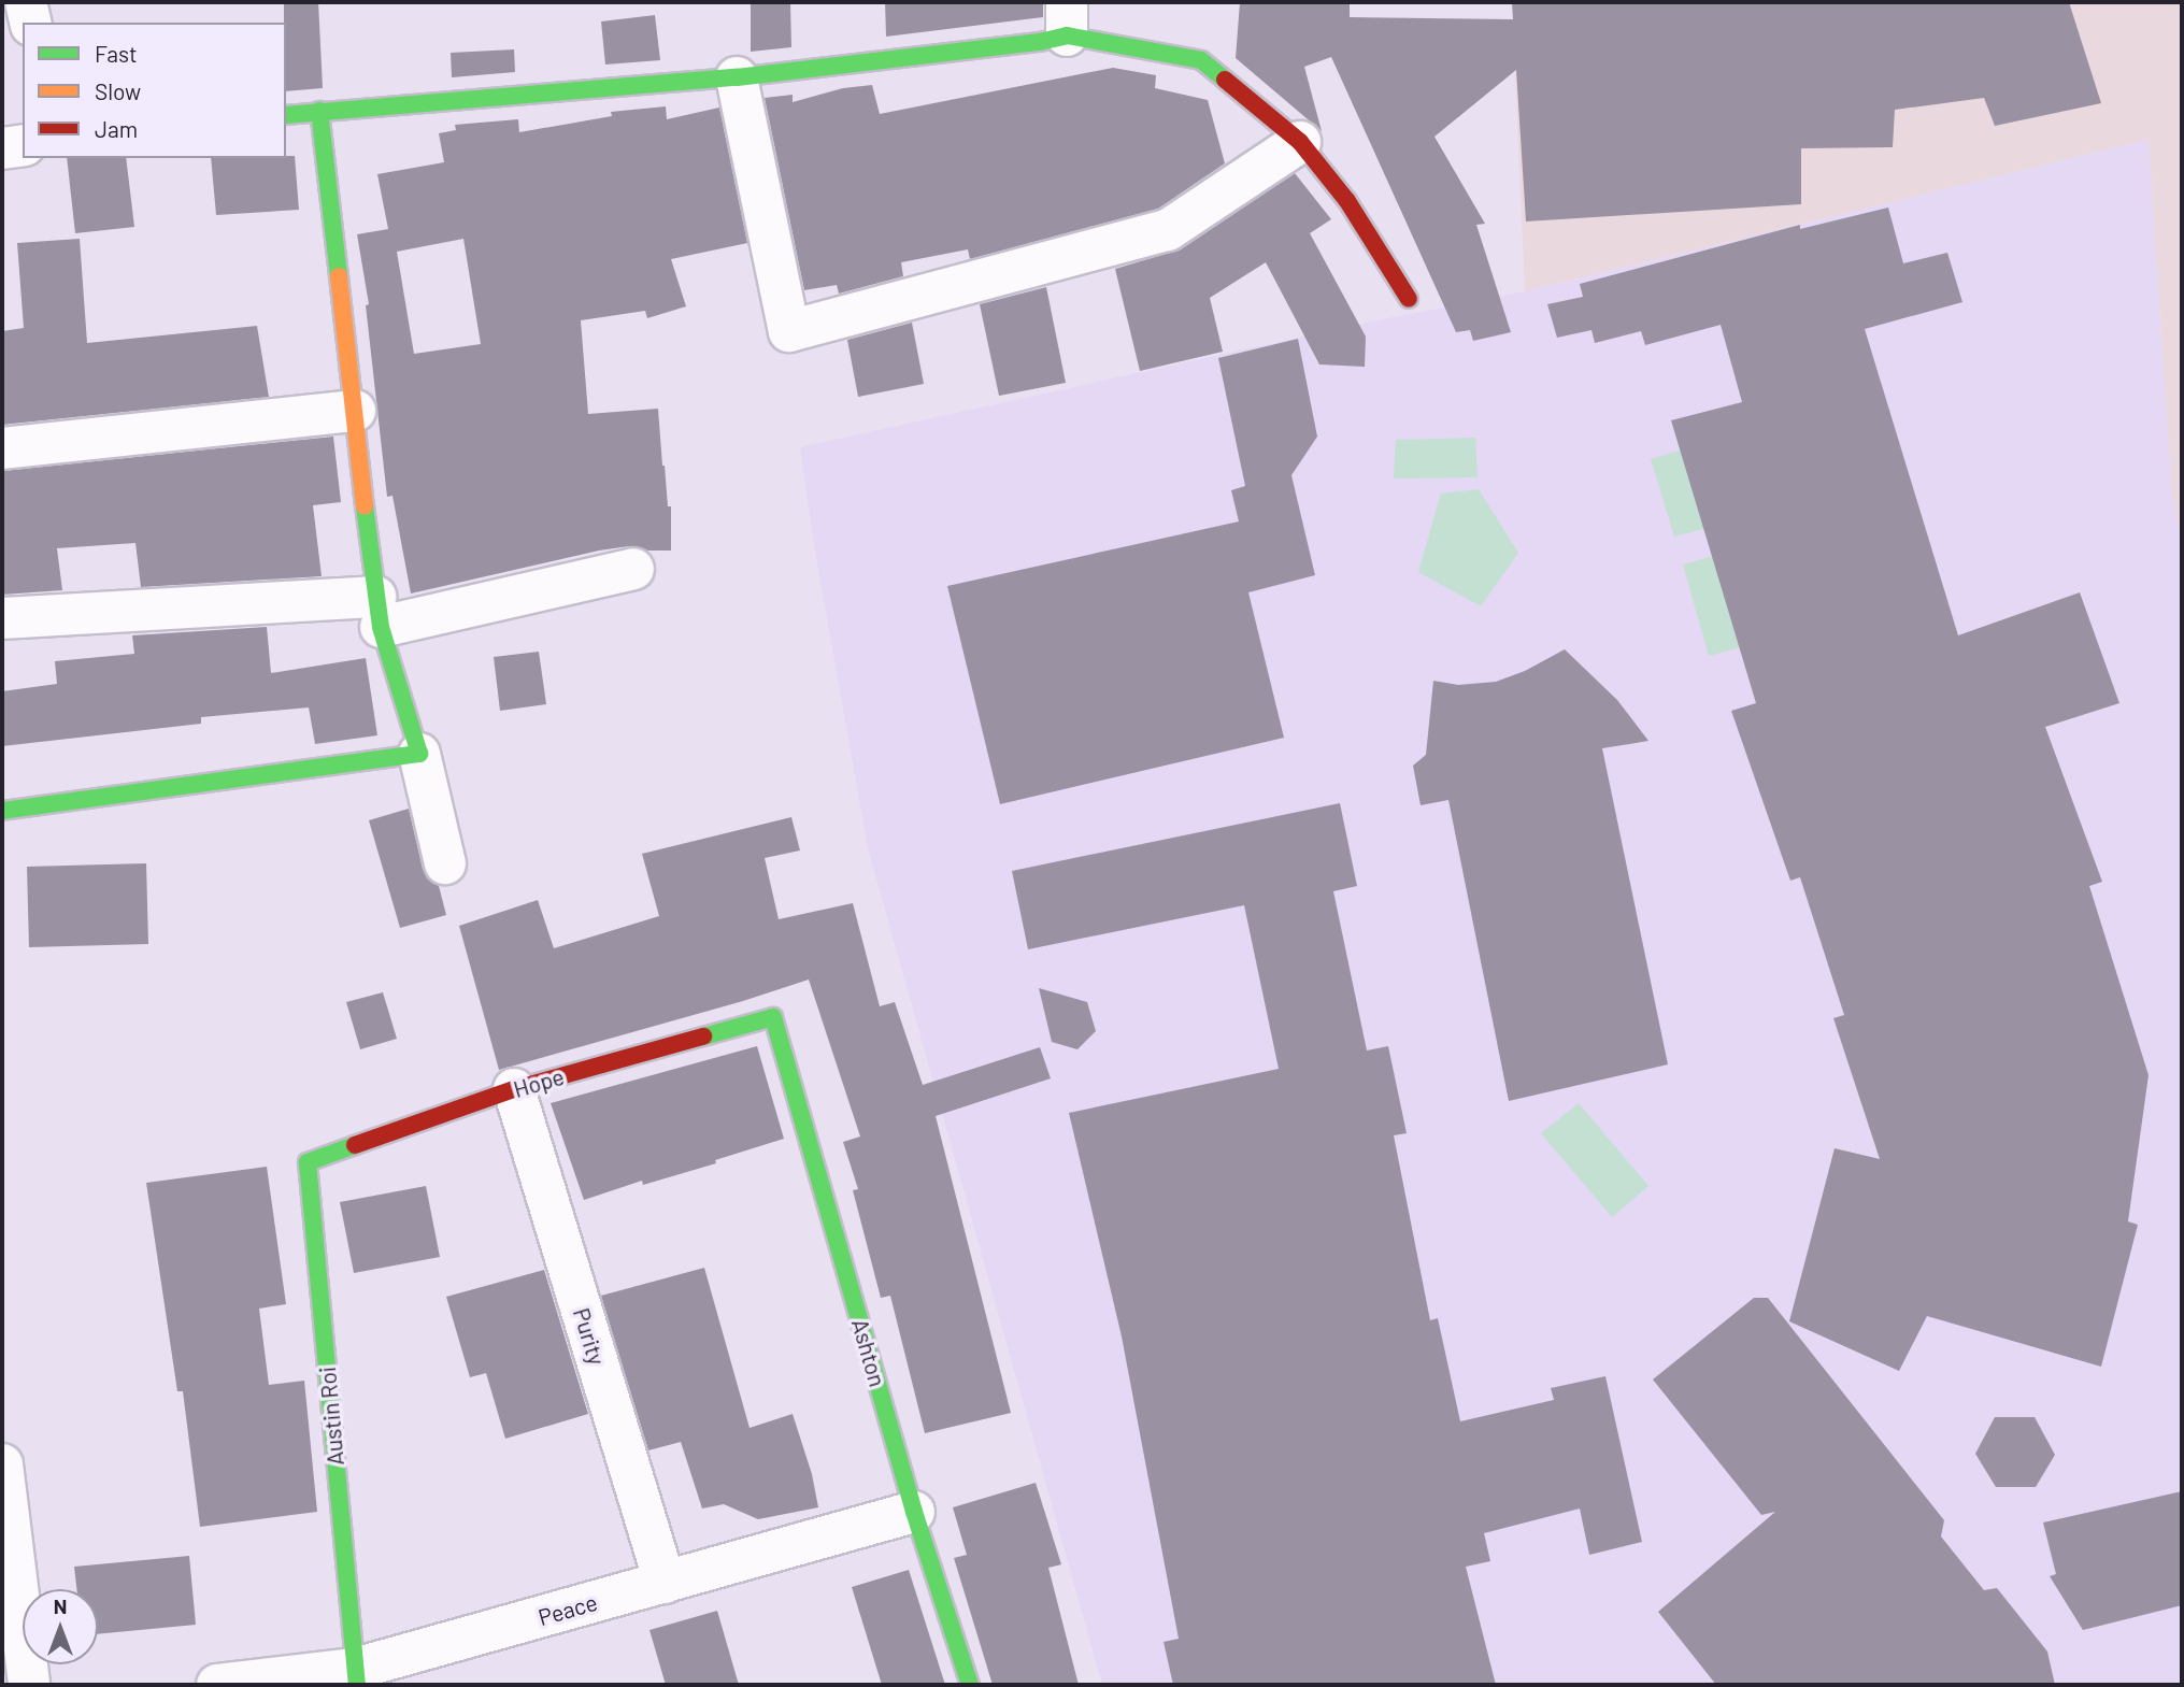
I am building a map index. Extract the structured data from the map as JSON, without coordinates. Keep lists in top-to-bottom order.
{
  "streets": {
    "street": [
      "Hope",
      "Purity",
      "Ashton",
      "Austin Roi",
      "Peace"
    ]
  },
  "crossings": [
    ["Hope", "Purity"],
    ["Hope", "Ashton"],
    ["Hope", "Austin Roi"],
    ["Purity", "Peace"],
    ["Ashton", "Peace"],
    ["Austin Roi", "Peace"]
  ],
  "legend": ["Fast", "Slow", "Jam"],
  "north": "top"
}
